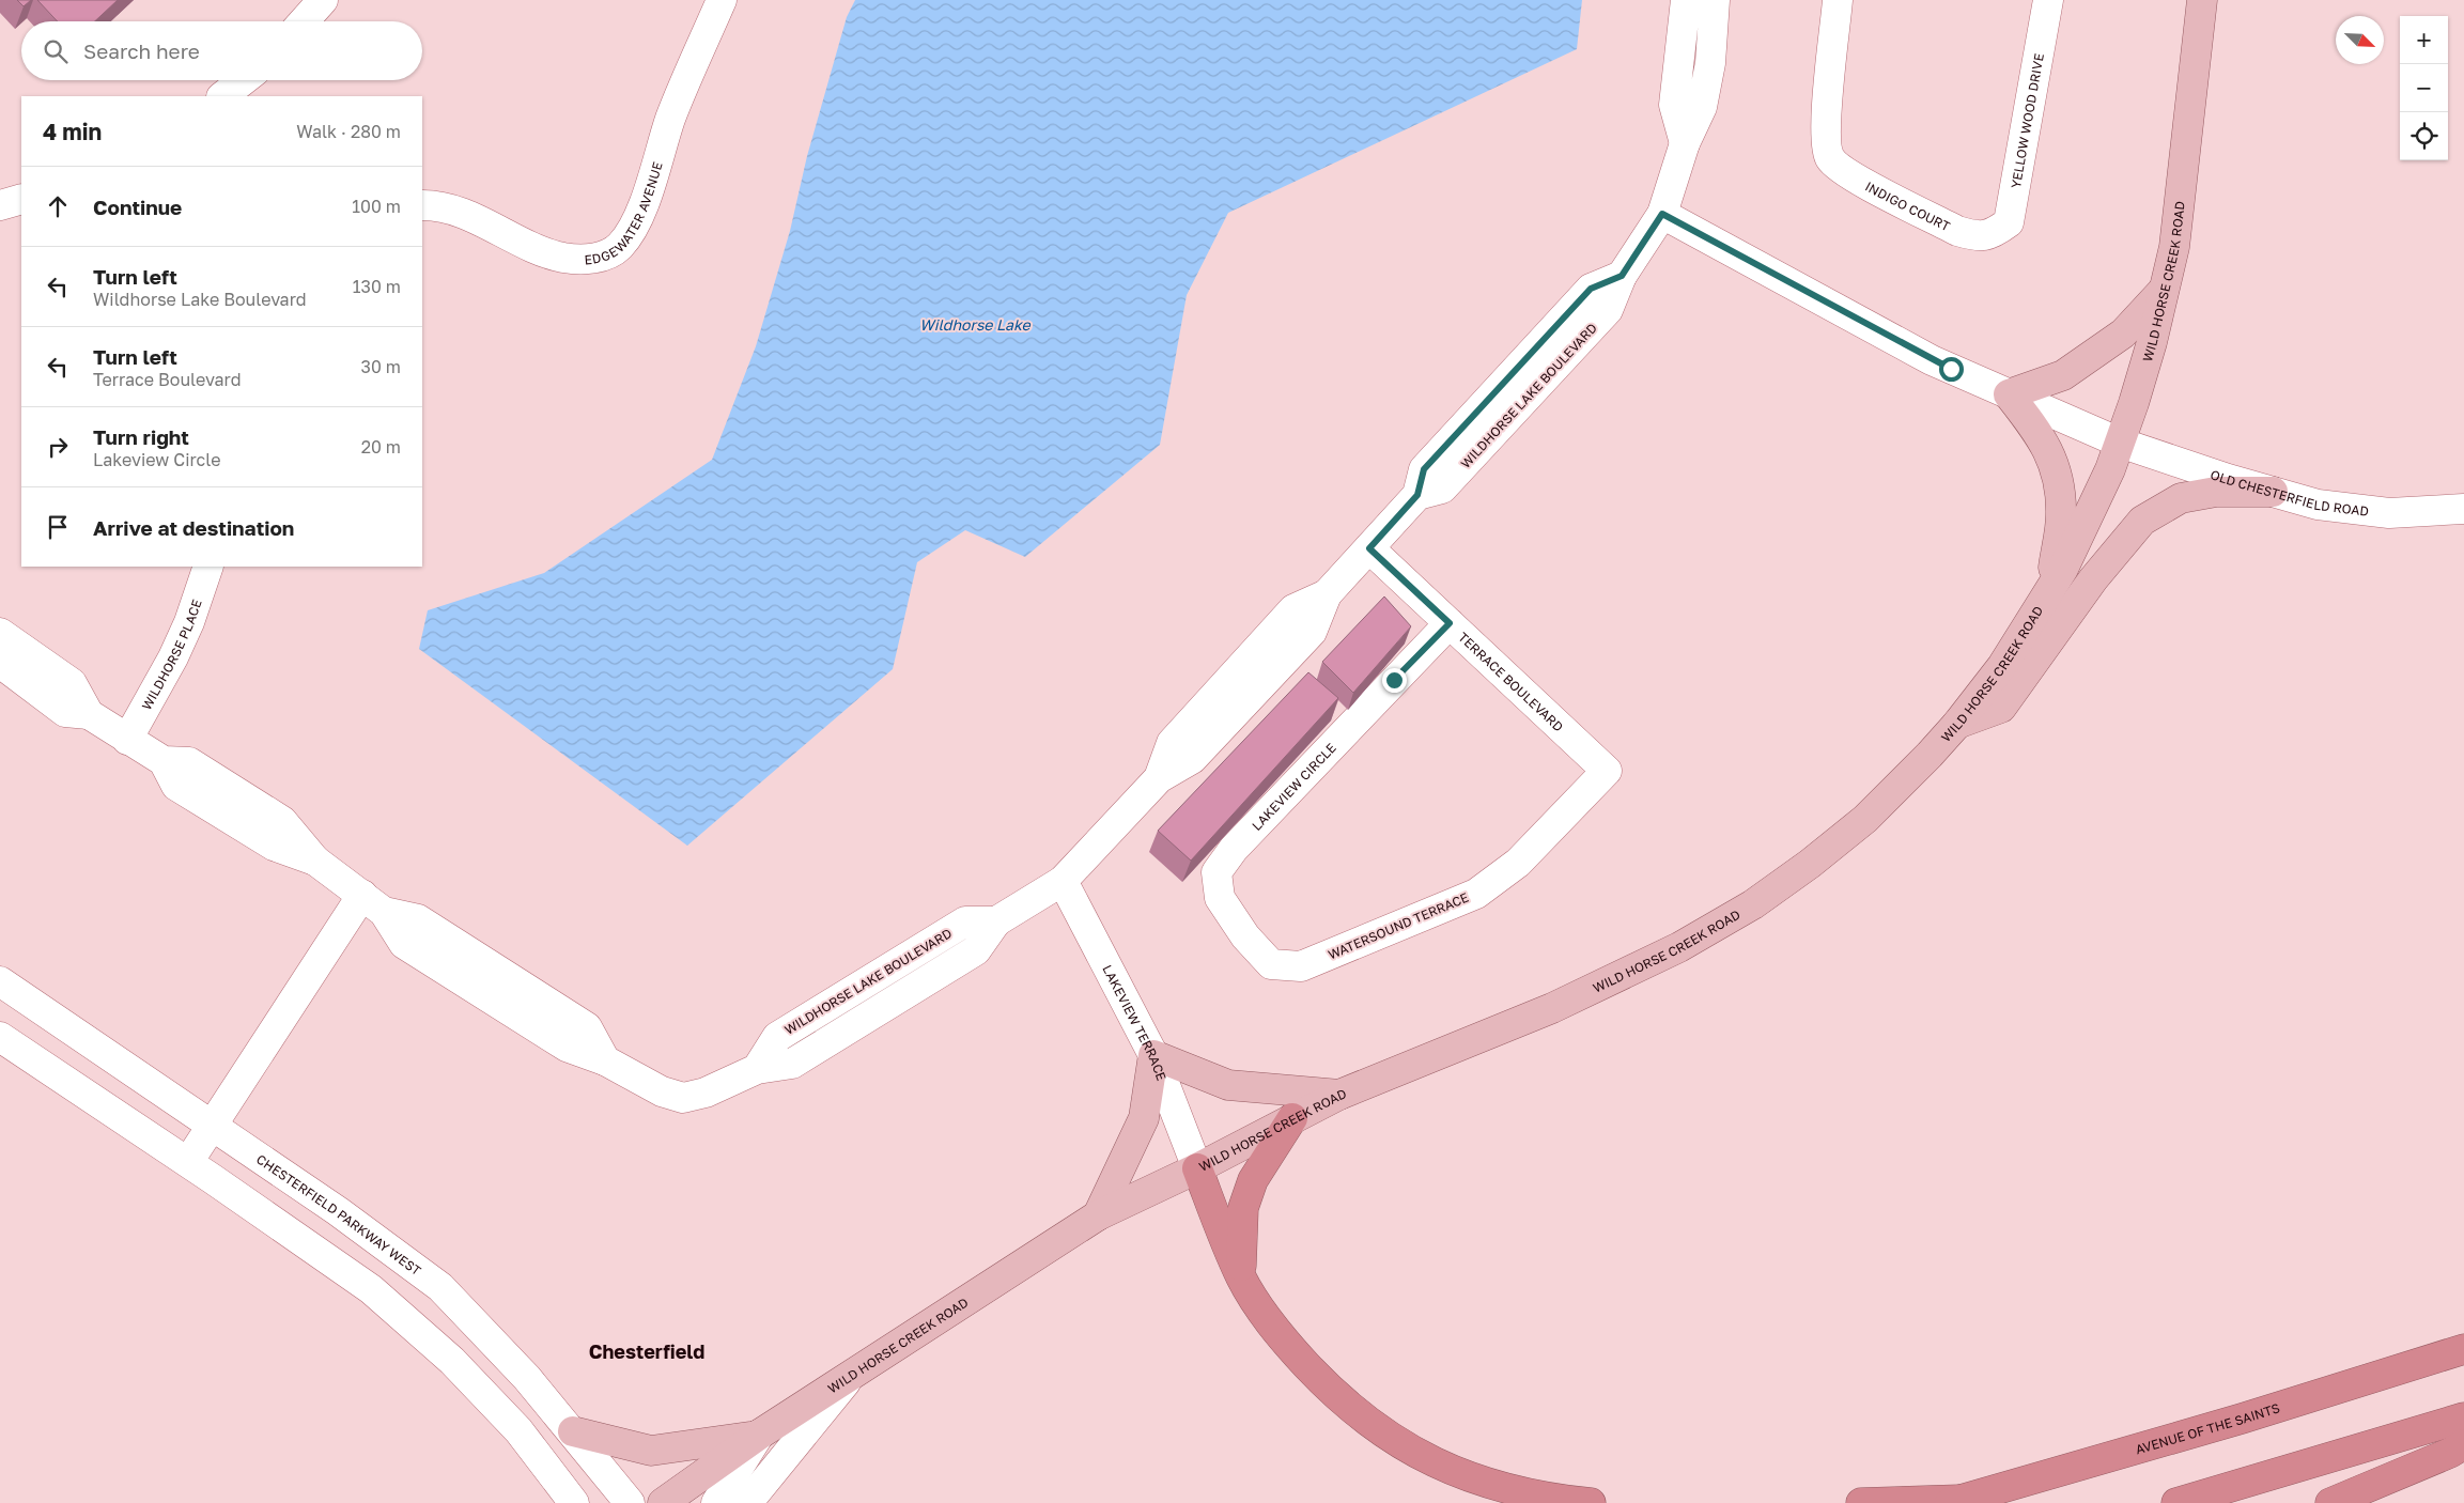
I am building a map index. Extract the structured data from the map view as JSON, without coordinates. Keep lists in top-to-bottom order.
{
  "streets": {
    "highway": ["AVENUE OF THE SAINTS"],
    "main road": ["WILD HORSE CREEK ROAD"],
    "street": [
      "YELLOW WOOD DRIVE",
      "INDIGO COURT",
      "EDGEWATER AVENUE",
      "WILDHORSE LAKE BOULEVARD",
      "OLD CHESTERFIELD ROAD",
      "WILDHORSE PLACE",
      "TERRACE BOULEVARD",
      "LAKEVIEW CIRCLE",
      "WATERSOUND TERRACE",
      "LAKEVIEW TERRACE",
      "CHESTERFIELD PARKWAY WEST"
    ]
  },
  "crossings": [
    ["YELLOW WOOD DRIVE", "INDIGO COURT"],
    ["WILD HORSE CREEK ROAD", "OLD CHESTERFIELD ROAD"],
    ["WILD HORSE CREEK ROAD", "LAKEVIEW TERRACE"],
    ["WILDHORSE LAKE BOULEVARD", "OLD CHESTERFIELD ROAD"],
    ["WILDHORSE LAKE BOULEVARD", "WILDHORSE PLACE"],
    ["WILDHORSE LAKE BOULEVARD", "TERRACE BOULEVARD"],
    ["WILDHORSE LAKE BOULEVARD", "LAKEVIEW TERRACE"],
    ["TERRACE BOULEVARD", "LAKEVIEW CIRCLE"],
    ["TERRACE BOULEVARD", "WATERSOUND TERRACE"],
    ["LAKEVIEW CIRCLE", "WATERSOUND TERRACE"]
  ],
  "districts": ["Chesterfield"],
  "water": ["Wildhorse Lake"],
  "north": "bottom right",
  "page": {
    "map_buttons": ["+", "−"],
    "search": "Search here",
    "heading": ["4 min", "Walk · 280 m"],
    "list": [
      ["Continue", "100 m"],
      ["Turn left", "Wildhorse Lake Boulevard", "130 m"],
      ["Turn left", "Terrace Boulevard", "30 m"],
      ["Turn right", "Lakeview Circle", "20 m"],
      "Arrive at destination"
    ]
  }
}
